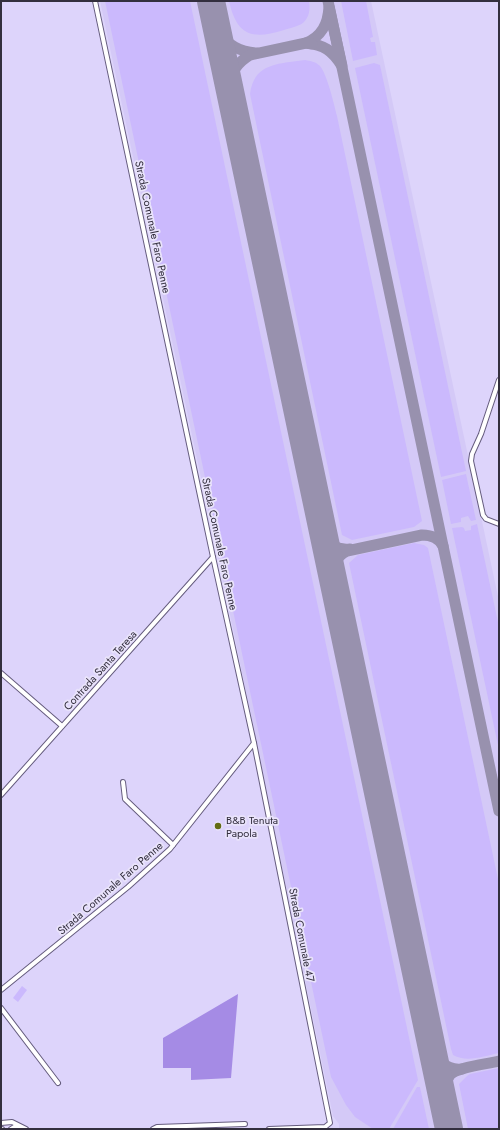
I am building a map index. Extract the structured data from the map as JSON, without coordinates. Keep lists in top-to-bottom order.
{
  "streets": {
    "street": ["Strada Comunale Faro Penne", "Contrada Santa Teresa", "Strada Comunale 47"]
  },
  "crossings": [
    ["Strada Comunale Faro Penne", "Contrada Santa Teresa"],
    ["Strada Comunale Faro Penne", "Strada Comunale 47"]
  ],
  "places": ["B&B Tenuta Papola"]
}
